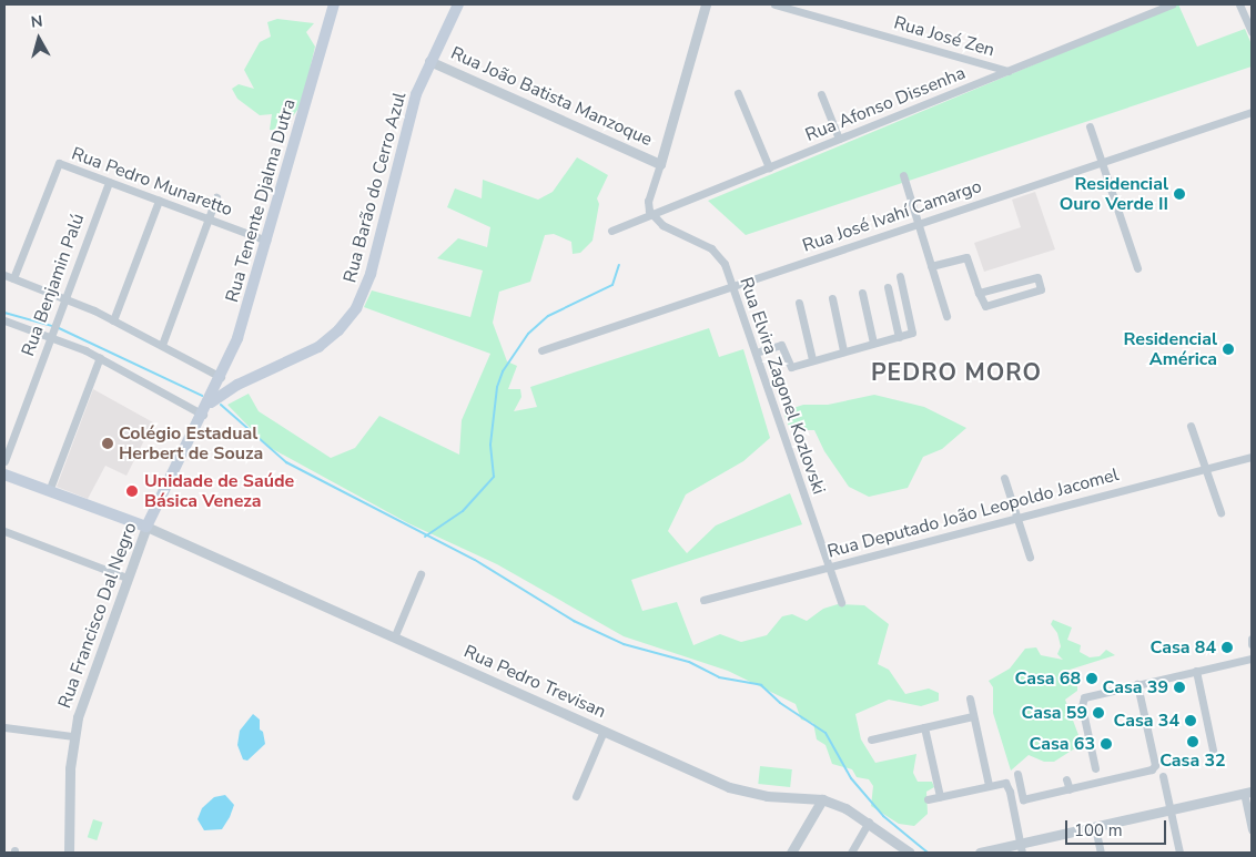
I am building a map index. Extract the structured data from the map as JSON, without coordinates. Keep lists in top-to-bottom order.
{
  "streets": {
    "main road": ["Rua Barão do Cerro Azul", "Rua Tenente Djalma Dutra", "Rua Francisco Dal Negro"],
    "street": [
      "Rua José Zen",
      "Rua João Batista Manzoque",
      "Rua Afonso Dissenha",
      "Rua Pedro Munaretto",
      "Rua José Ivahí Camargo",
      "Rua Benjamin Palú",
      "Rua Elvira Zagonel Kozlovski",
      "Rua Deputado João Leopoldo Jacomel",
      "Rua Pedro Trevisan"
    ]
  },
  "crossings": [
    ["Rua José Zen", "Rua Afonso Dissenha"],
    ["Rua João Batista Manzoque", "Rua Barão do Cerro Azul"],
    ["Rua Afonso Dissenha", "Rua Elvira Zagonel Kozlovski"],
    ["Rua Pedro Munaretto", "Rua Tenente Djalma Dutra"],
    ["Rua Pedro Munaretto", "Rua Benjamin Palú"],
    ["Rua Barão do Cerro Azul", "Rua Tenente Djalma Dutra"],
    ["Rua Barão do Cerro Azul", "Rua Francisco Dal Negro"],
    ["Rua Tenente Djalma Dutra", "Rua Francisco Dal Negro"],
    ["Rua José Ivahí Camargo", "Rua Elvira Zagonel Kozlovski"],
    ["Rua Elvira Zagonel Kozlovski", "Rua Deputado João Leopoldo Jacomel"],
    ["Rua Francisco Dal Negro", "Rua Pedro Trevisan"]
  ],
  "districts": ["PEDRO MORO"],
  "places": [
    "Residencial Ouro Verde II",
    "Residencial América",
    "Colégio Estadual Herbert de Souza",
    "Unidade de Saúde Básica Veneza",
    "Casa 84",
    "Casa 68",
    "Casa 39",
    "Casa 59",
    "Casa 34",
    "Casa 32",
    "Casa 63"
  ],
  "scale_bar": "100 m",
  "north": "top"
}
